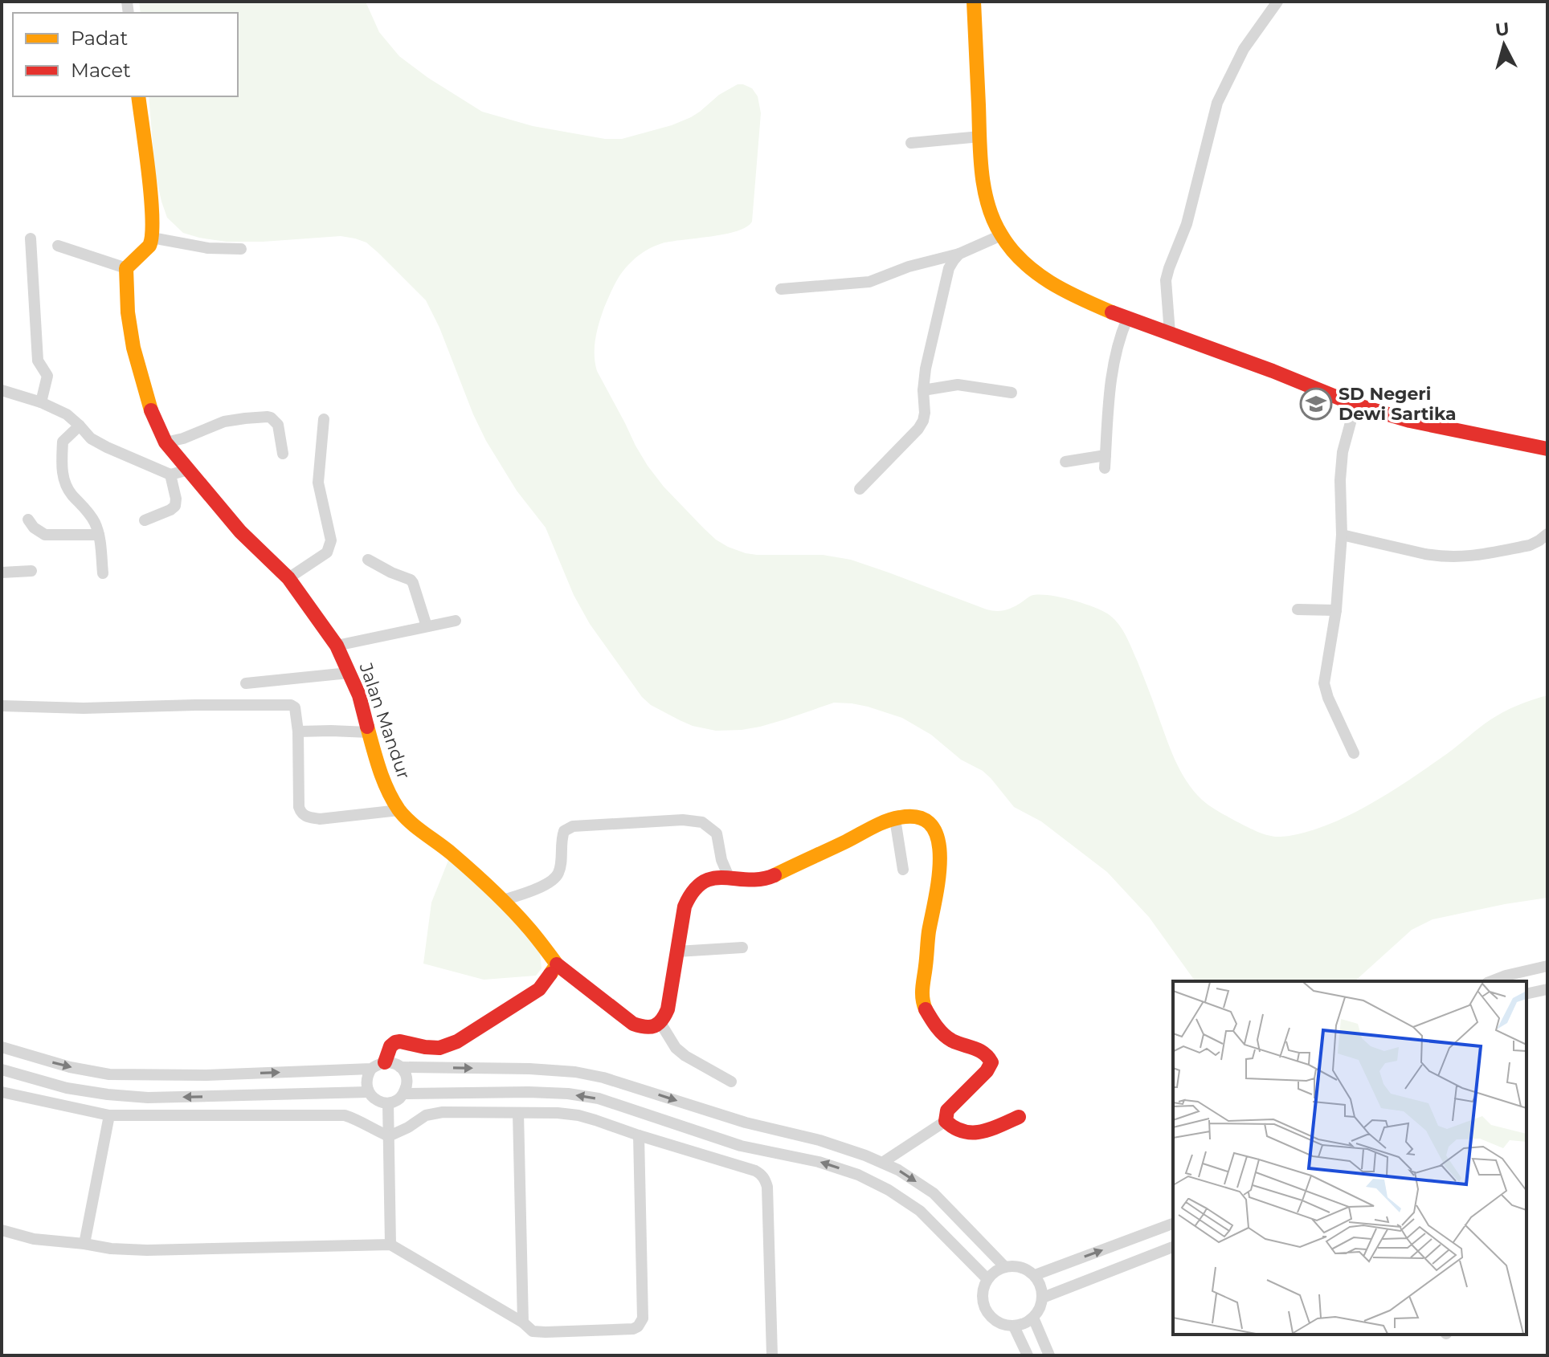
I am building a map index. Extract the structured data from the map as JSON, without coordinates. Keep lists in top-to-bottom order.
{
  "streets": {
    "street": ["Jalan Mandur"]
  },
  "places": {
    "school or university": ["SD Negeri Dewi Sartika"]
  },
  "legend": ["Padat", "Macet"],
  "north": "top"
}
